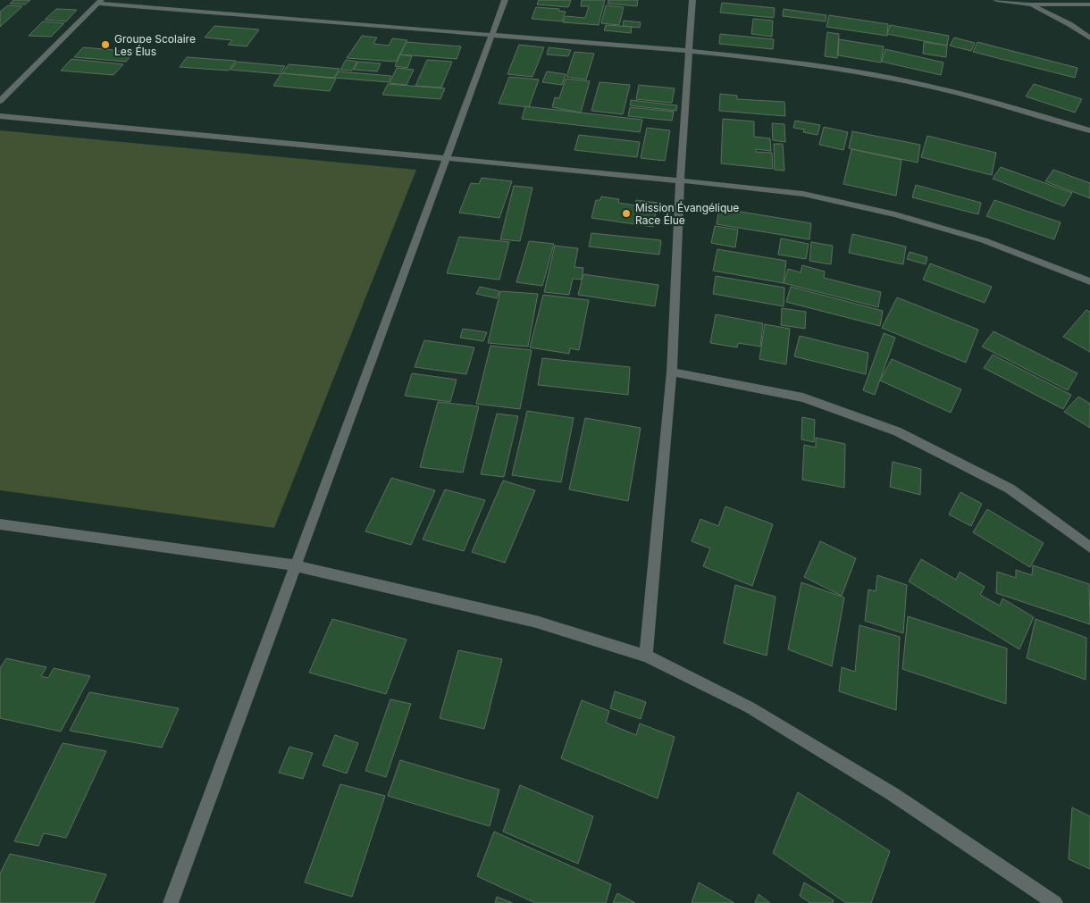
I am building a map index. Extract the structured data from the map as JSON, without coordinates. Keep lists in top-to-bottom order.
{
  "places": ["Groupe Scolaire Les Élus", "Mission Évangélique Race Élue"]
}
